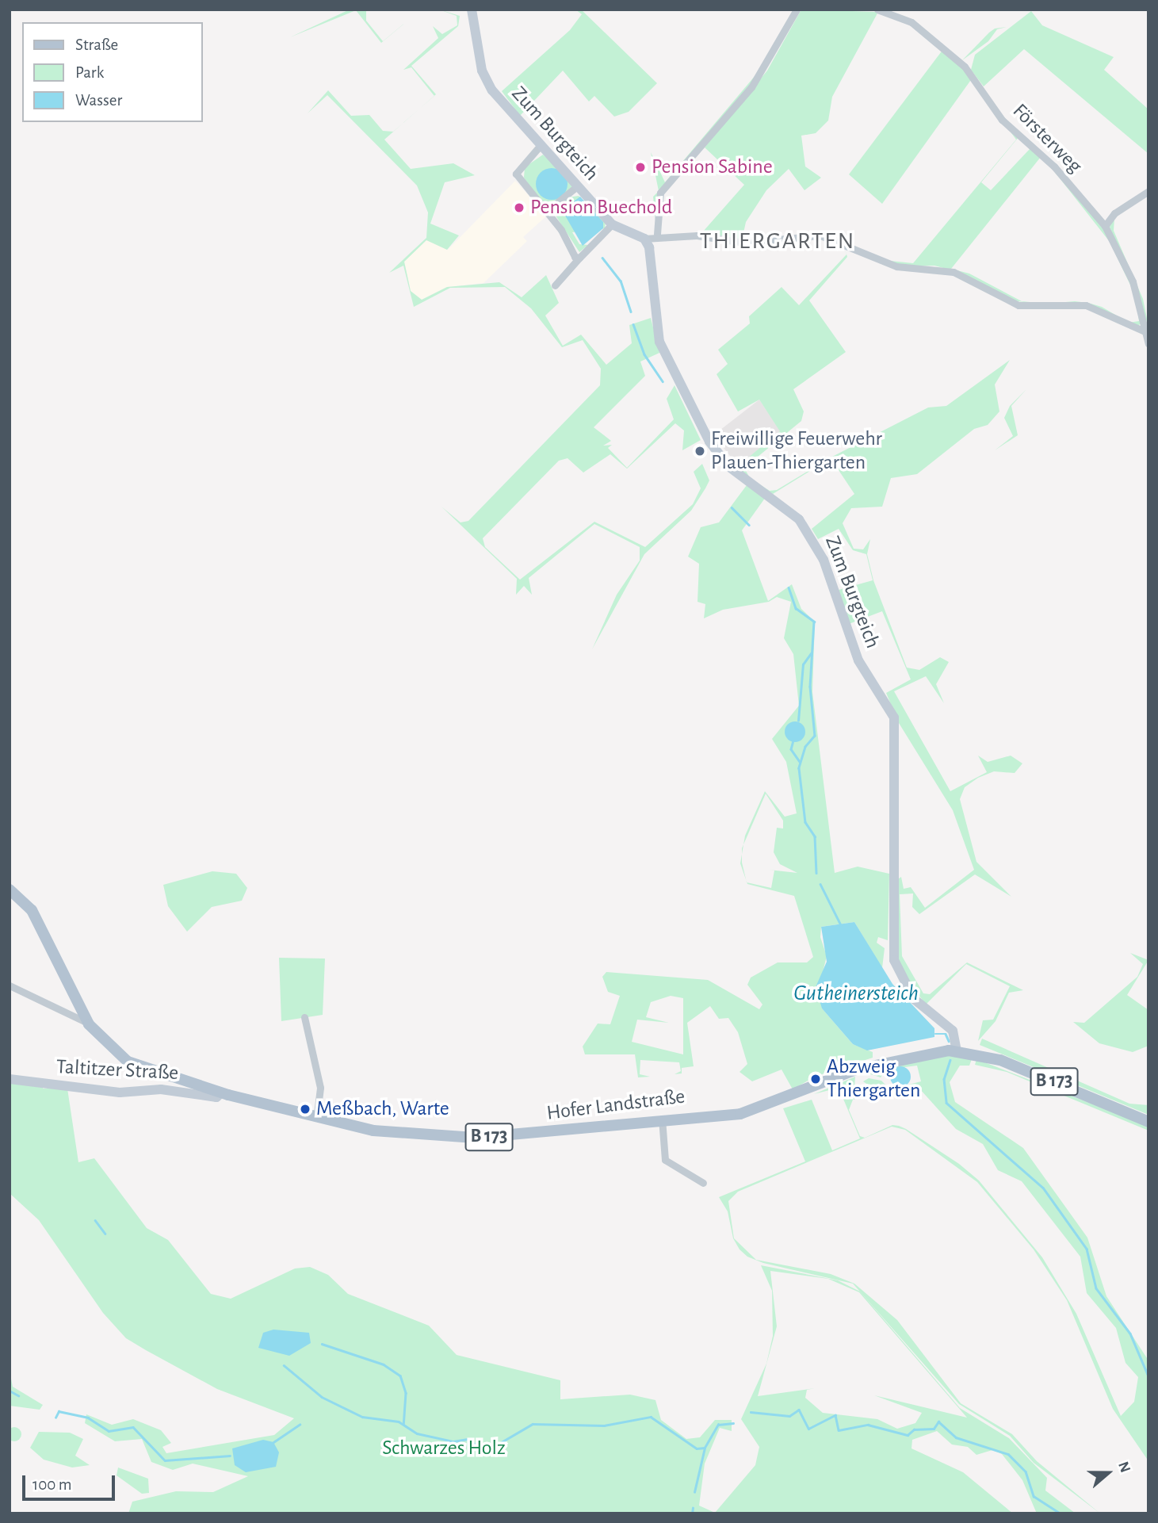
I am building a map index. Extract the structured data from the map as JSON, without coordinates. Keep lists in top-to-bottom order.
{
  "streets": {
    "main road": ["B 173", "Hofer Landstraße"],
    "street": ["Zum Burgteich", "Försterweg", "Taltitzer Straße"]
  },
  "crossings": [
    ["Zum Burgteich", "Hofer Landstraße"],
    ["Taltitzer Straße", "Hofer Landstraße"]
  ],
  "districts": ["THIERGARTEN"],
  "water": ["Gutheinersteich"],
  "parks": ["Schwarzes Holz"],
  "places": [
    "Pension Sabine",
    "Pension Buechold",
    "Freiwillige Feuerwehr Plauen-Thiergarten",
    "Abzweig Thiergarten",
    "Meßbach, Warte"
  ],
  "legend": ["Straße", "Park", "Wasser"],
  "scale_bar": "100 m",
  "north": "right"
}
